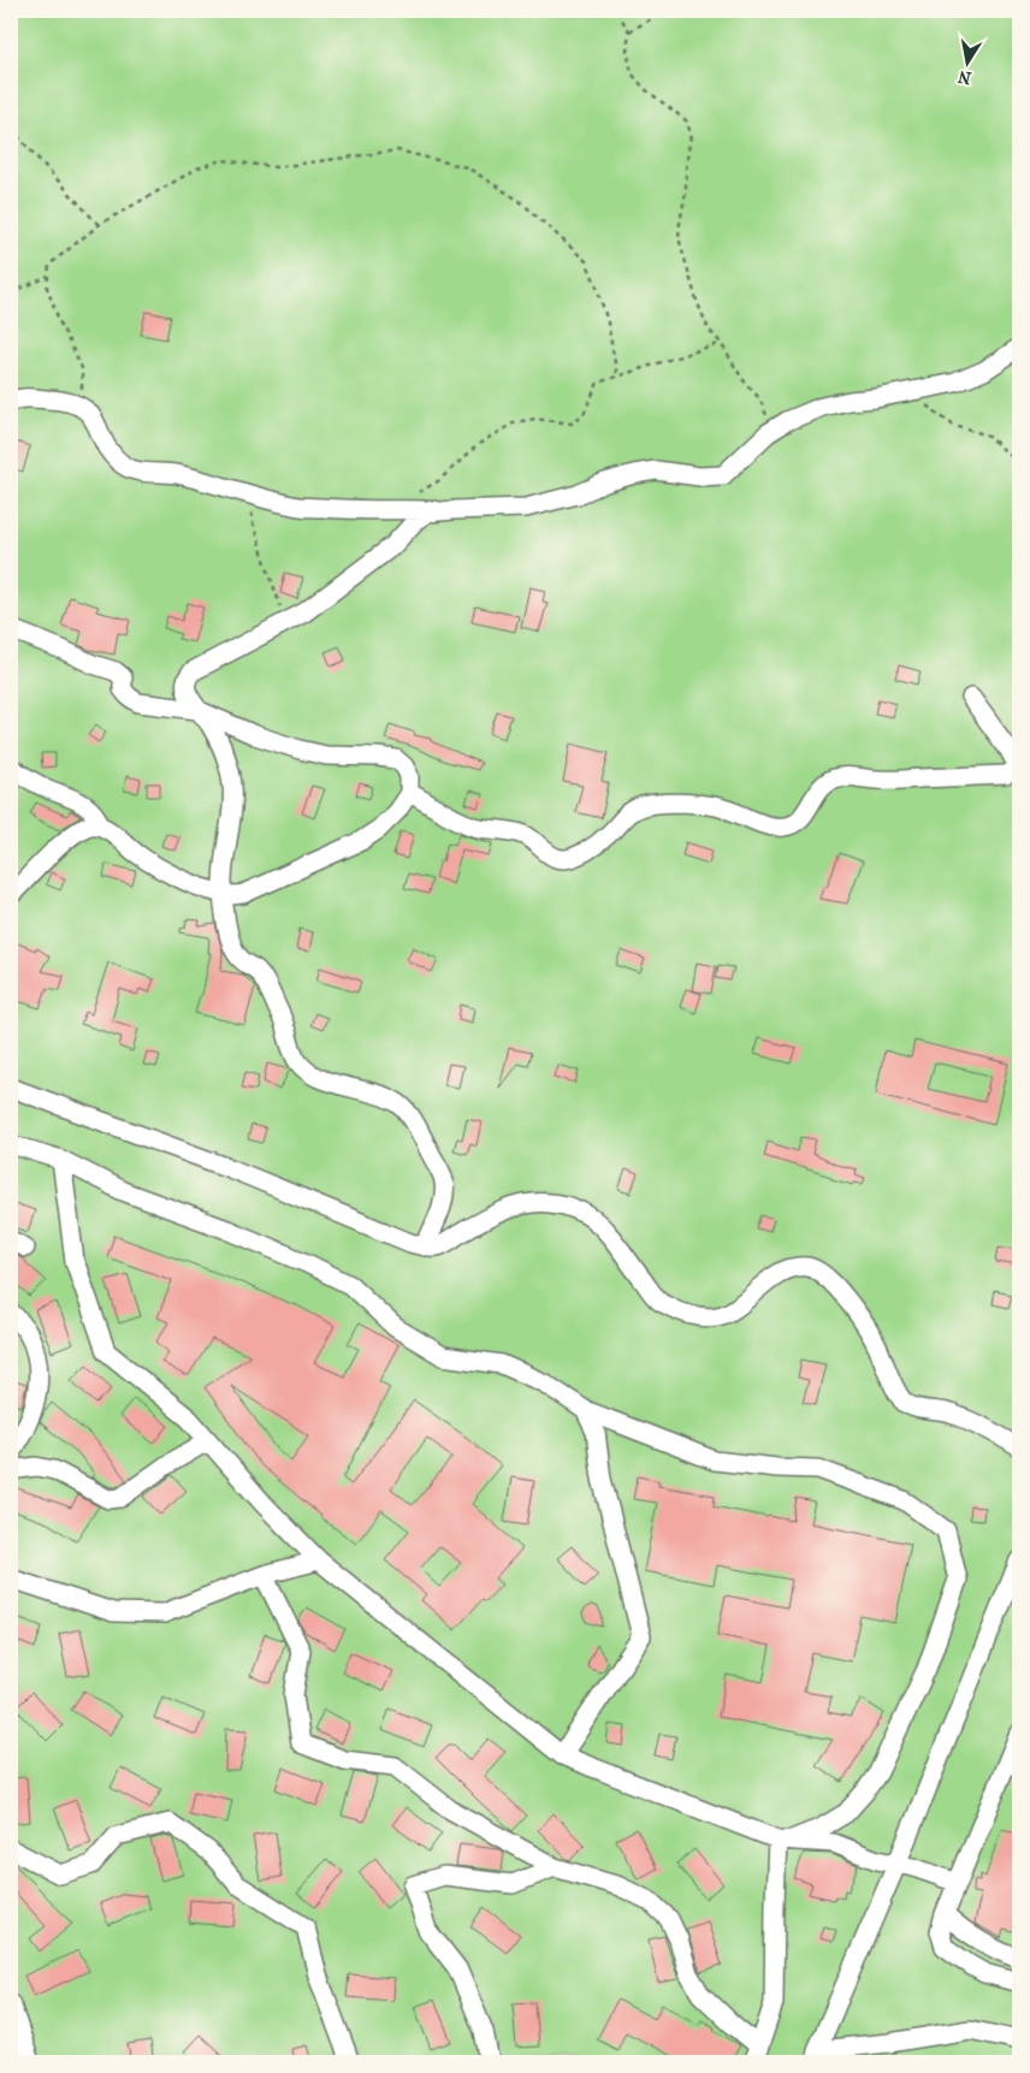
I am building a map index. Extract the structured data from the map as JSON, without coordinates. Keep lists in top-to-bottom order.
{
  "north": "bottom"
}
